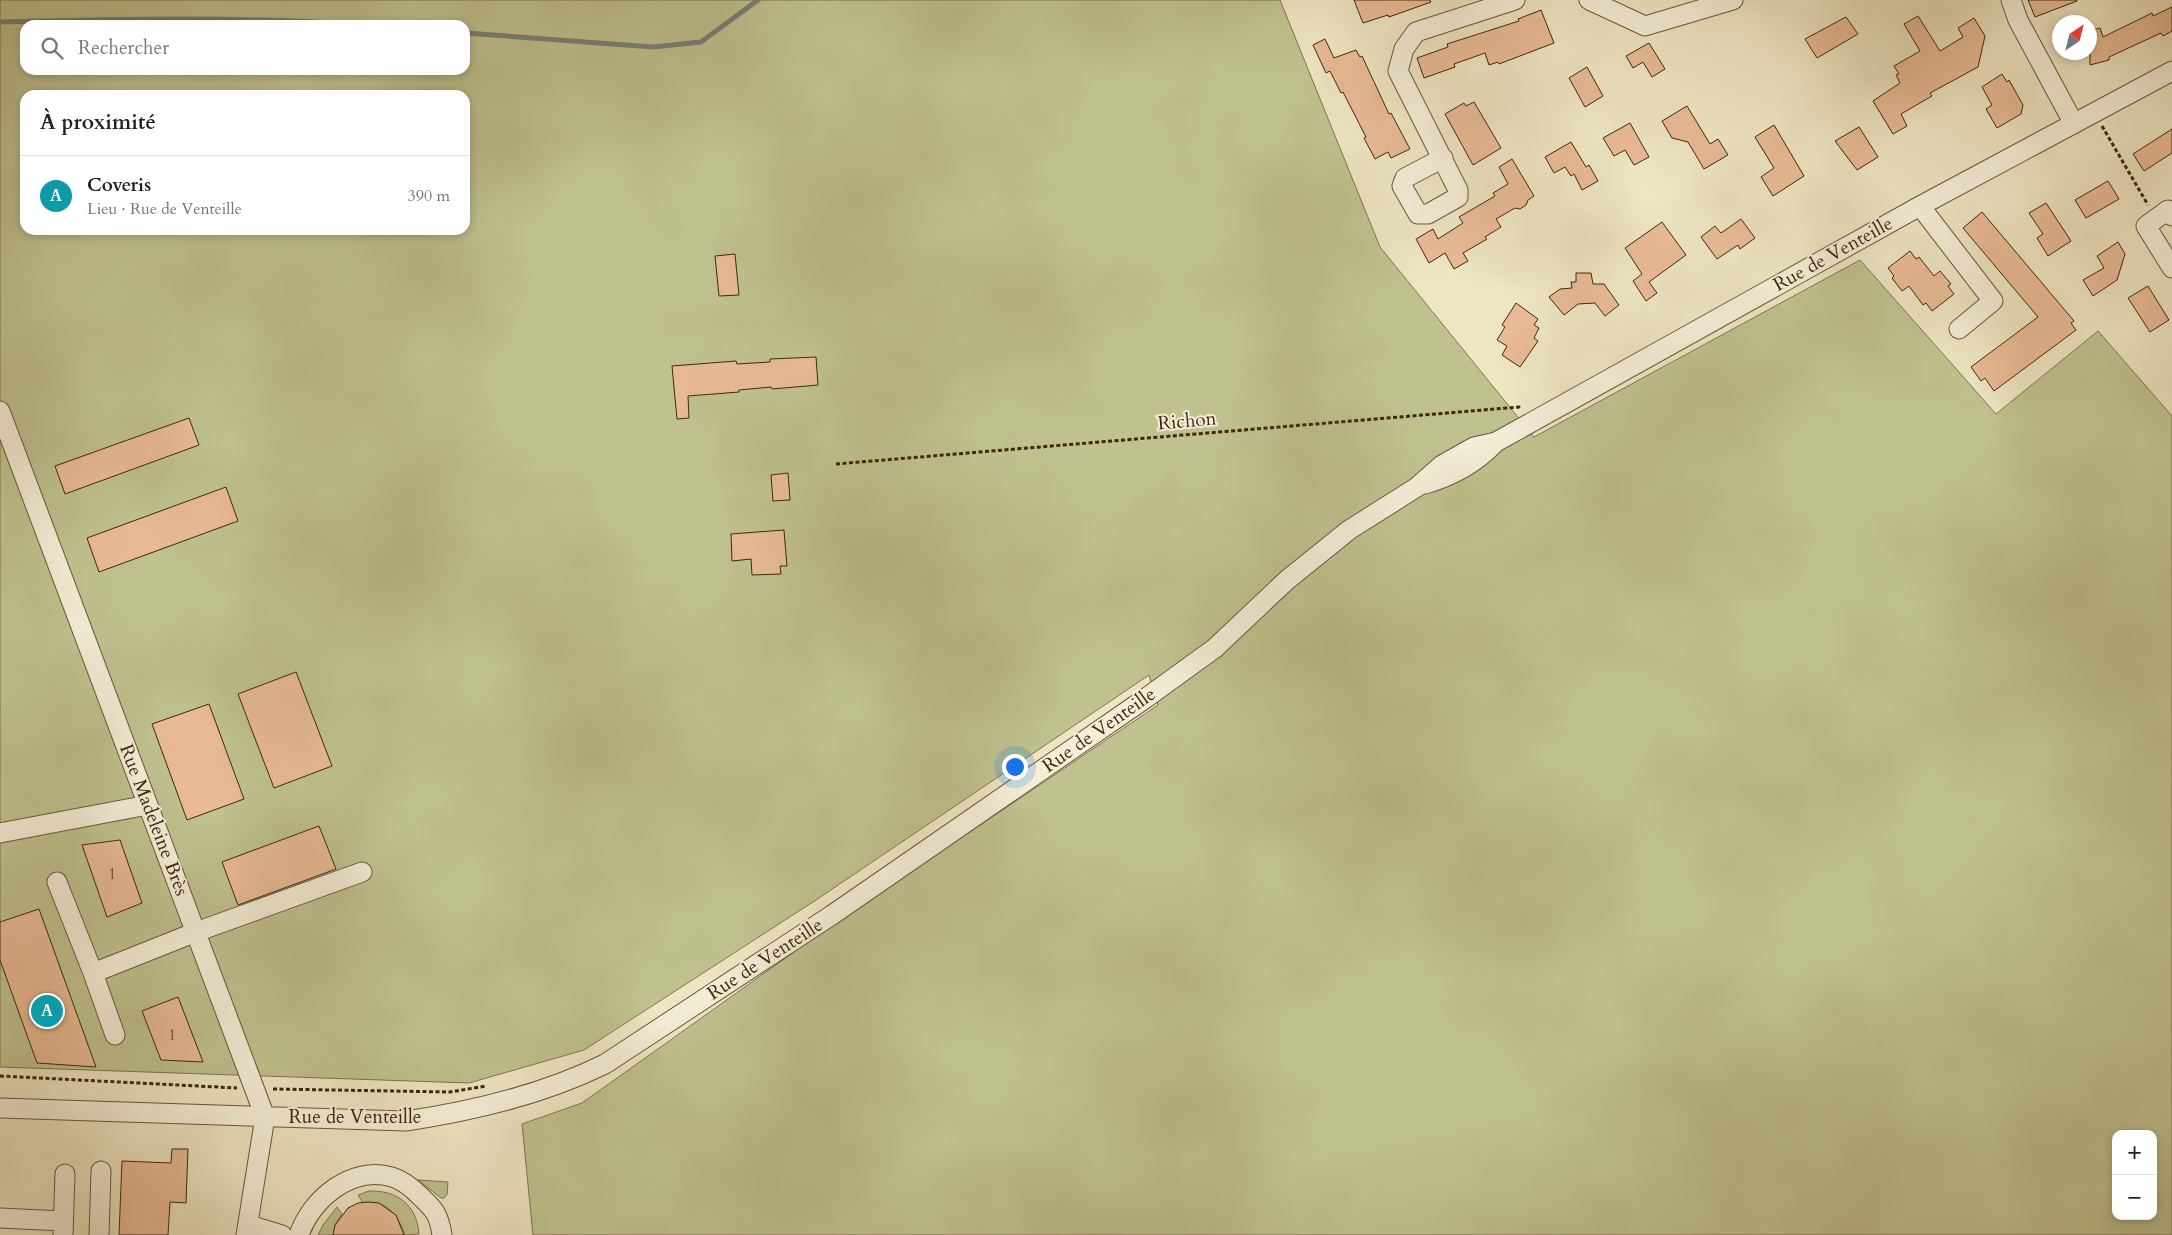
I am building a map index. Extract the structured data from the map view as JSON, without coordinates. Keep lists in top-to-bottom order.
{
  "streets": {
    "street": ["Rue de Venteille", "Rue Madeleine Brès"],
    "path": ["Richon"]
  },
  "crossings": [
    ["Rue de Venteille", "Richon"],
    ["Rue de Venteille", "Rue Madeleine Brès"]
  ],
  "house_numbers": ["1", "1"],
  "north": "top right",
  "page": {
    "search": "Rechercher",
    "heading": "À proximité",
    "list": [
      {
        "mark": "A",
        "name": "Coveris",
        "note": "Lieu · Rue de Venteille",
        "value": "390 m"
      }
    ],
    "pins": "A",
    "map_buttons": ["+", "−"]
  }
}
